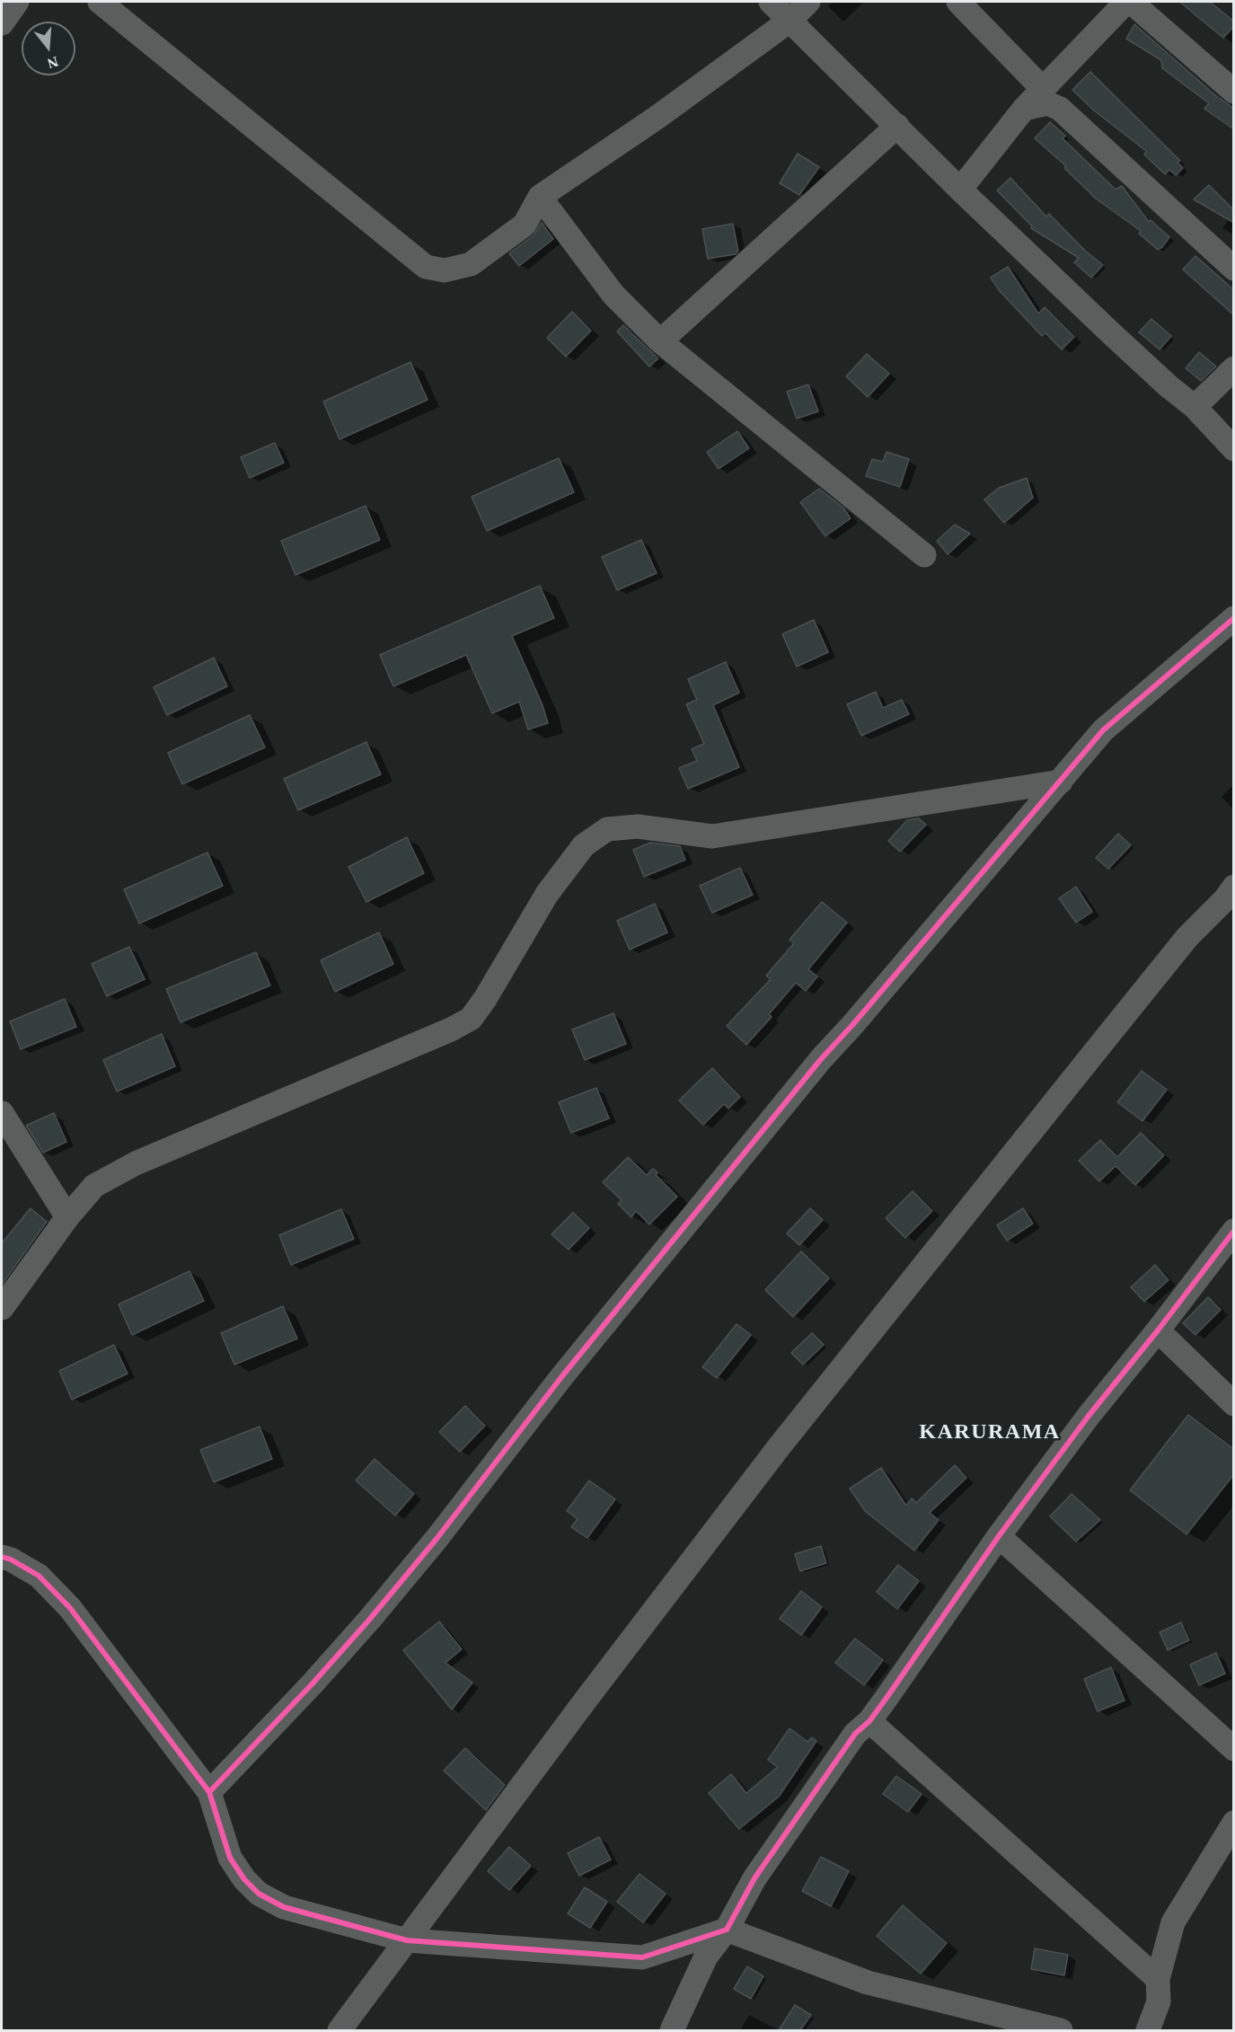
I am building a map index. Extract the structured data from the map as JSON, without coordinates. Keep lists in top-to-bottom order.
{
  "districts": ["KARURAMA"],
  "north": "bottom"
}
